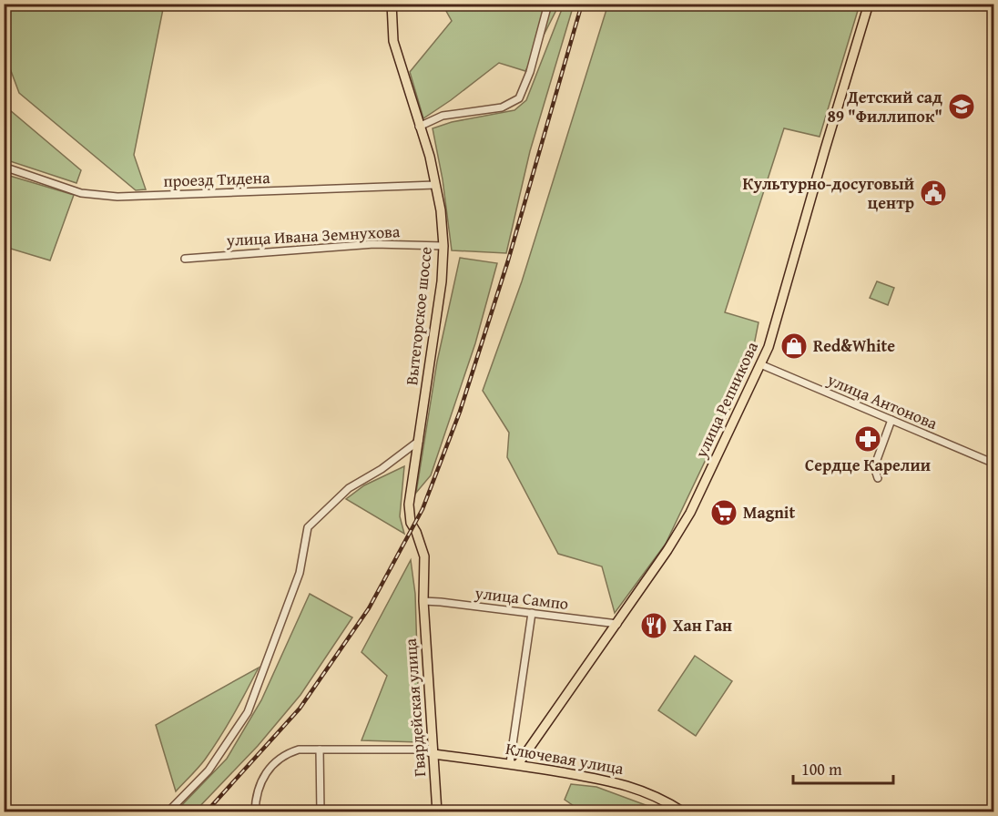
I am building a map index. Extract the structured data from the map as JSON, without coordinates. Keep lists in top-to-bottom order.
{
  "streets": {
    "main road": [
      "Вытегорское шоссе",
      "улица Репникова",
      "Гвардейская улица",
      "Ключевая улица"
    ],
    "street": [
      "проезд Тидена",
      "улица Ивана Земнухова",
      "улица Антонова",
      "улица Сампо"
    ]
  },
  "crossings": [
    ["проезд Тидена", "Вытегорское шоссе"],
    ["улица Ивана Земнухова", "Вытегорское шоссе"],
    ["Вытегорское шоссе", "улица Сампо"],
    ["Вытегорское шоссе", "Гвардейская улица"],
    ["улица Репникова", "улица Антонова"],
    ["улица Репникова", "улица Сампо"],
    ["улица Репникова", "Ключевая улица"],
    ["улица Сампо", "Гвардейская улица"],
    ["Гвардейская улица", "Ключевая улица"]
  ],
  "places": {
    "school or university": ["Детский сад 89 \"Филлипок\""],
    "public building": ["Культурно-досуговый центр"],
    "shop": ["Red&White"],
    "pharmacy": ["Сердце Карелии"],
    "supermarket": ["Magnit"],
    "restaurant": ["Хан Ган"]
  },
  "scale_bar": "100 m"
}
